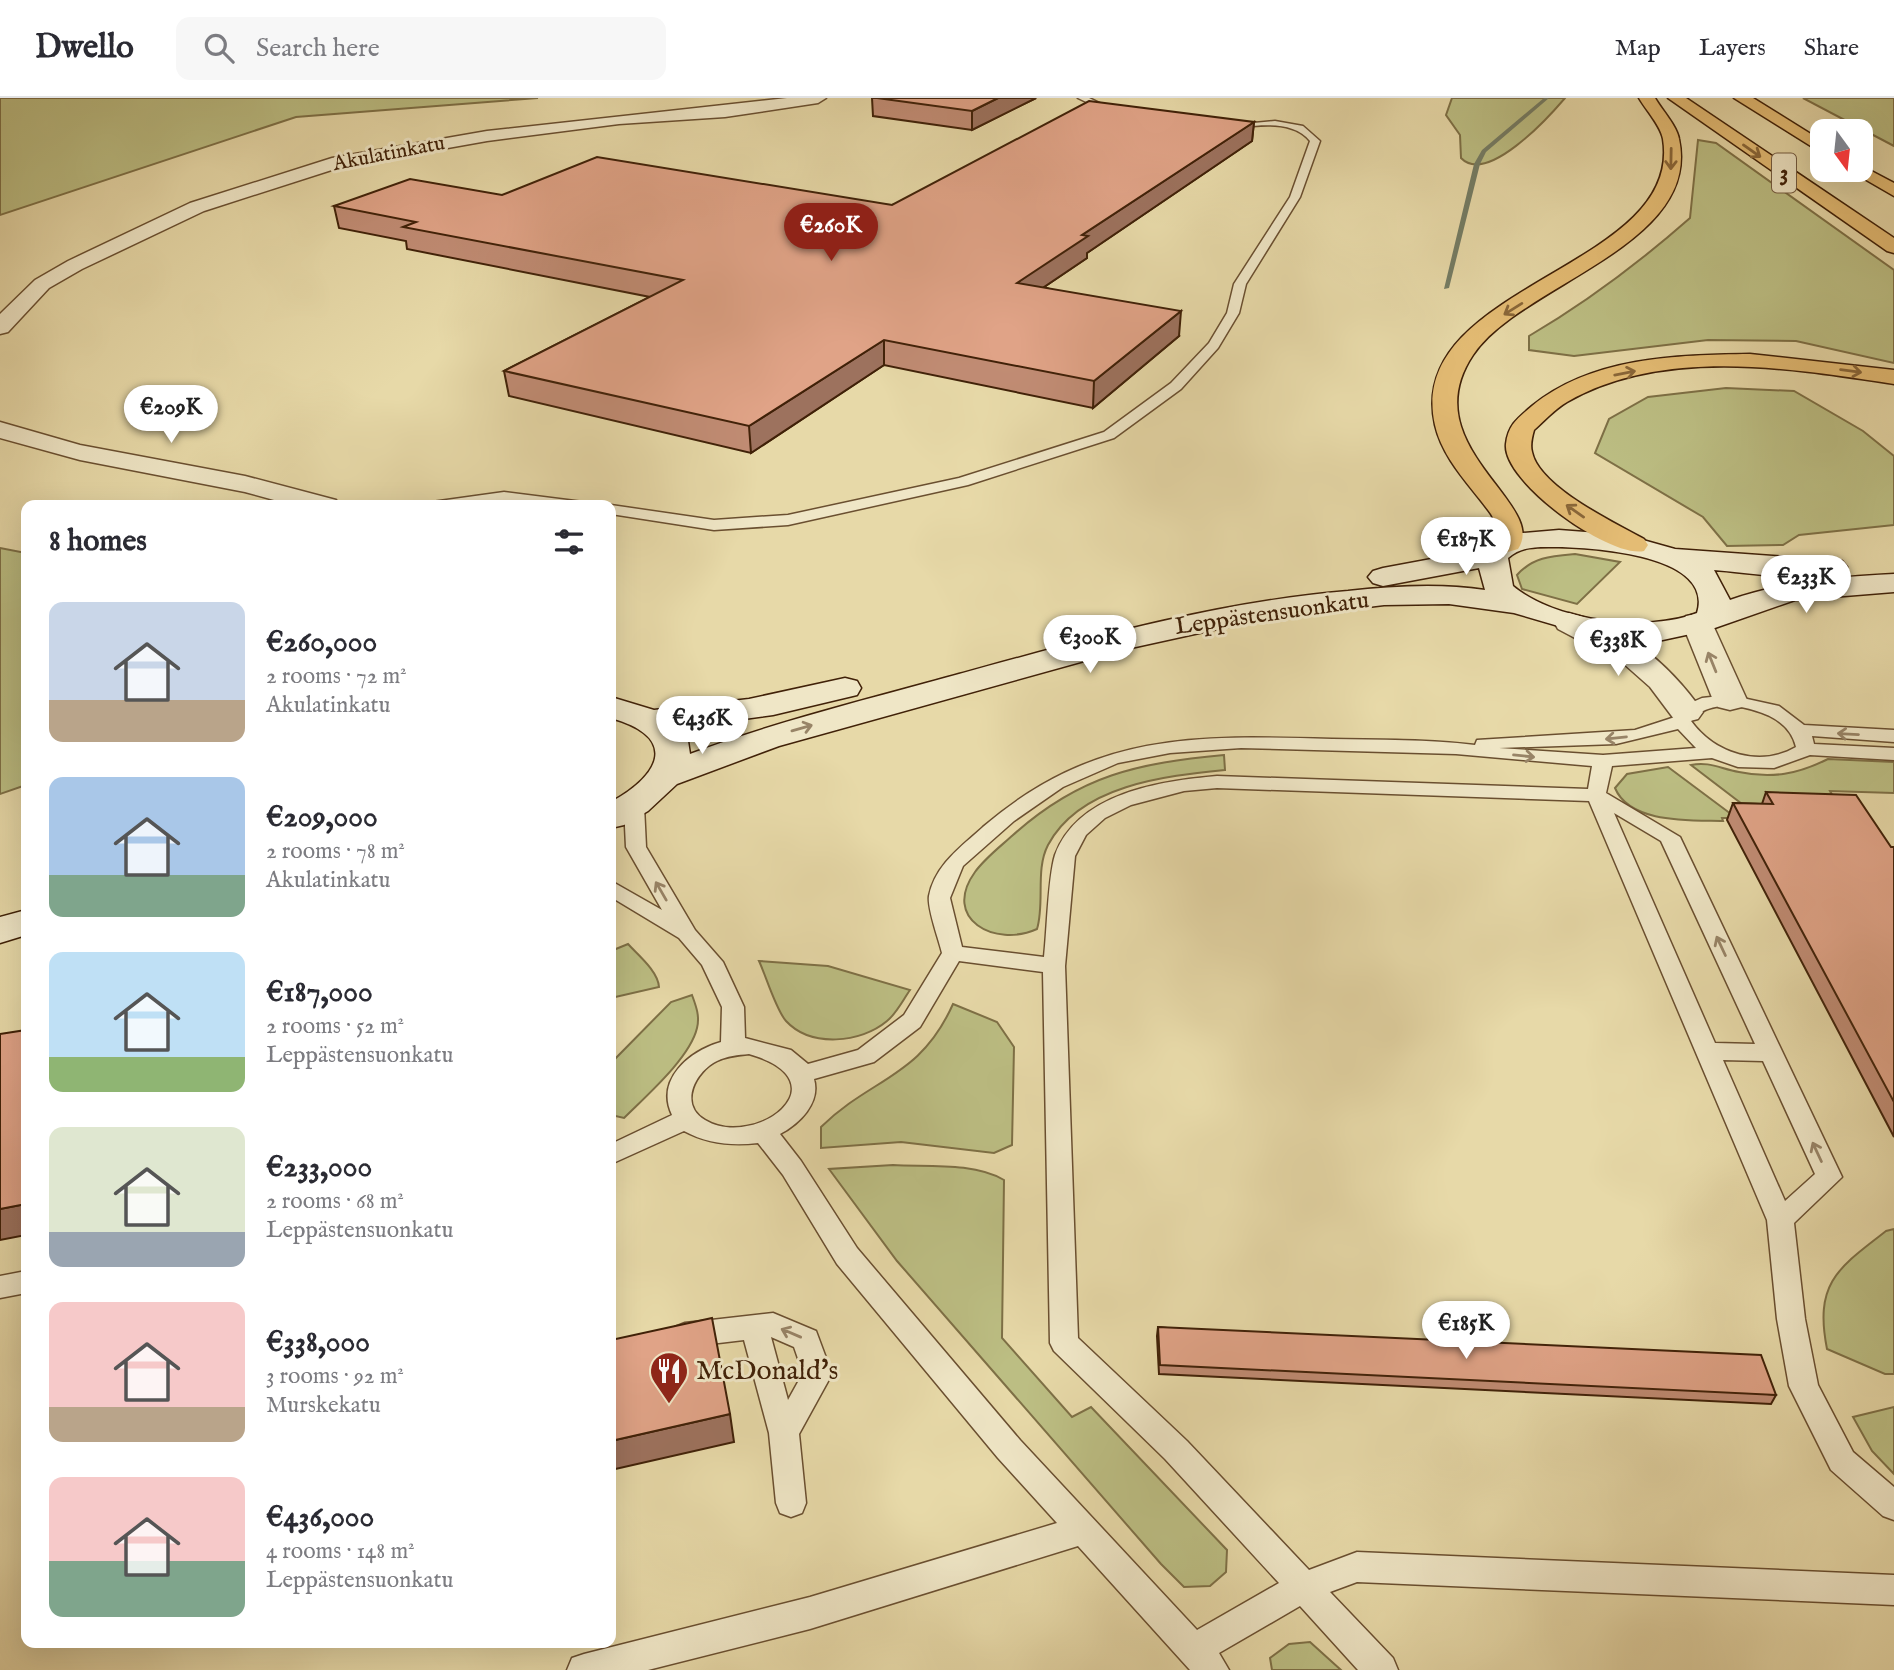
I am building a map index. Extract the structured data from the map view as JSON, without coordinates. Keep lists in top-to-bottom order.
{
  "streets": {
    "highway": ["3"],
    "main road": ["Akulatinkatu", "Leppästensuonkatu"]
  },
  "places": {
    "restaurant": ["McDonald's"]
  },
  "north": "bottom",
  "page": {
    "header": "Dwello",
    "search": "Search here",
    "nav": ["Map", "Layers", "Share"],
    "price": [
      "€260K",
      "€209K",
      "€187K",
      "€233K",
      "€300K",
      "€338K",
      "€436K",
      "€185K"
    ],
    "heading": "8 homes",
    "list": [
      {
        "name": "€260,000",
        "note": "2 rooms · 72 m² · Akulatinkatu"
      },
      {
        "name": "€209,000",
        "note": "2 rooms · 78 m² · Akulatinkatu"
      },
      {
        "name": "€187,000",
        "note": "2 rooms · 52 m² · Leppästensuonkatu"
      },
      {
        "name": "€233,000",
        "note": "2 rooms · 68 m² · Leppästensuonkatu"
      },
      {
        "name": "€338,000",
        "note": "3 rooms · 92 m² · Murskekatu"
      },
      {
        "name": "€436,000",
        "note": "4 rooms · 148 m² · Leppästensuonkatu"
      }
    ]
  }
}
